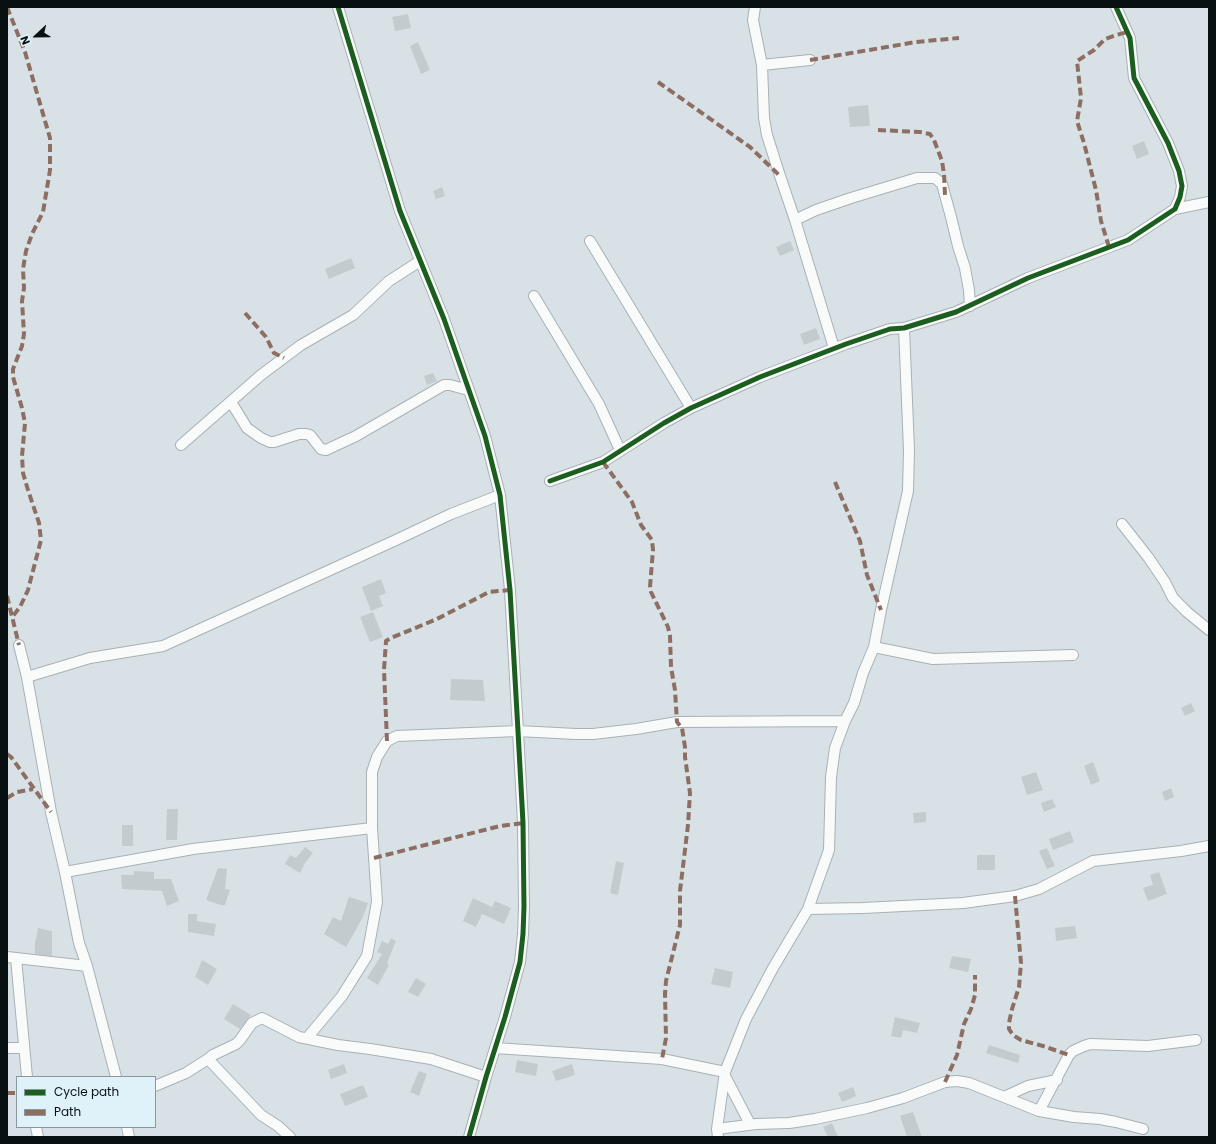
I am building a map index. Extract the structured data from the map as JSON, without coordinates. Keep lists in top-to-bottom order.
{
  "legend": ["Cycle path", "Path"],
  "north": "left"
}
